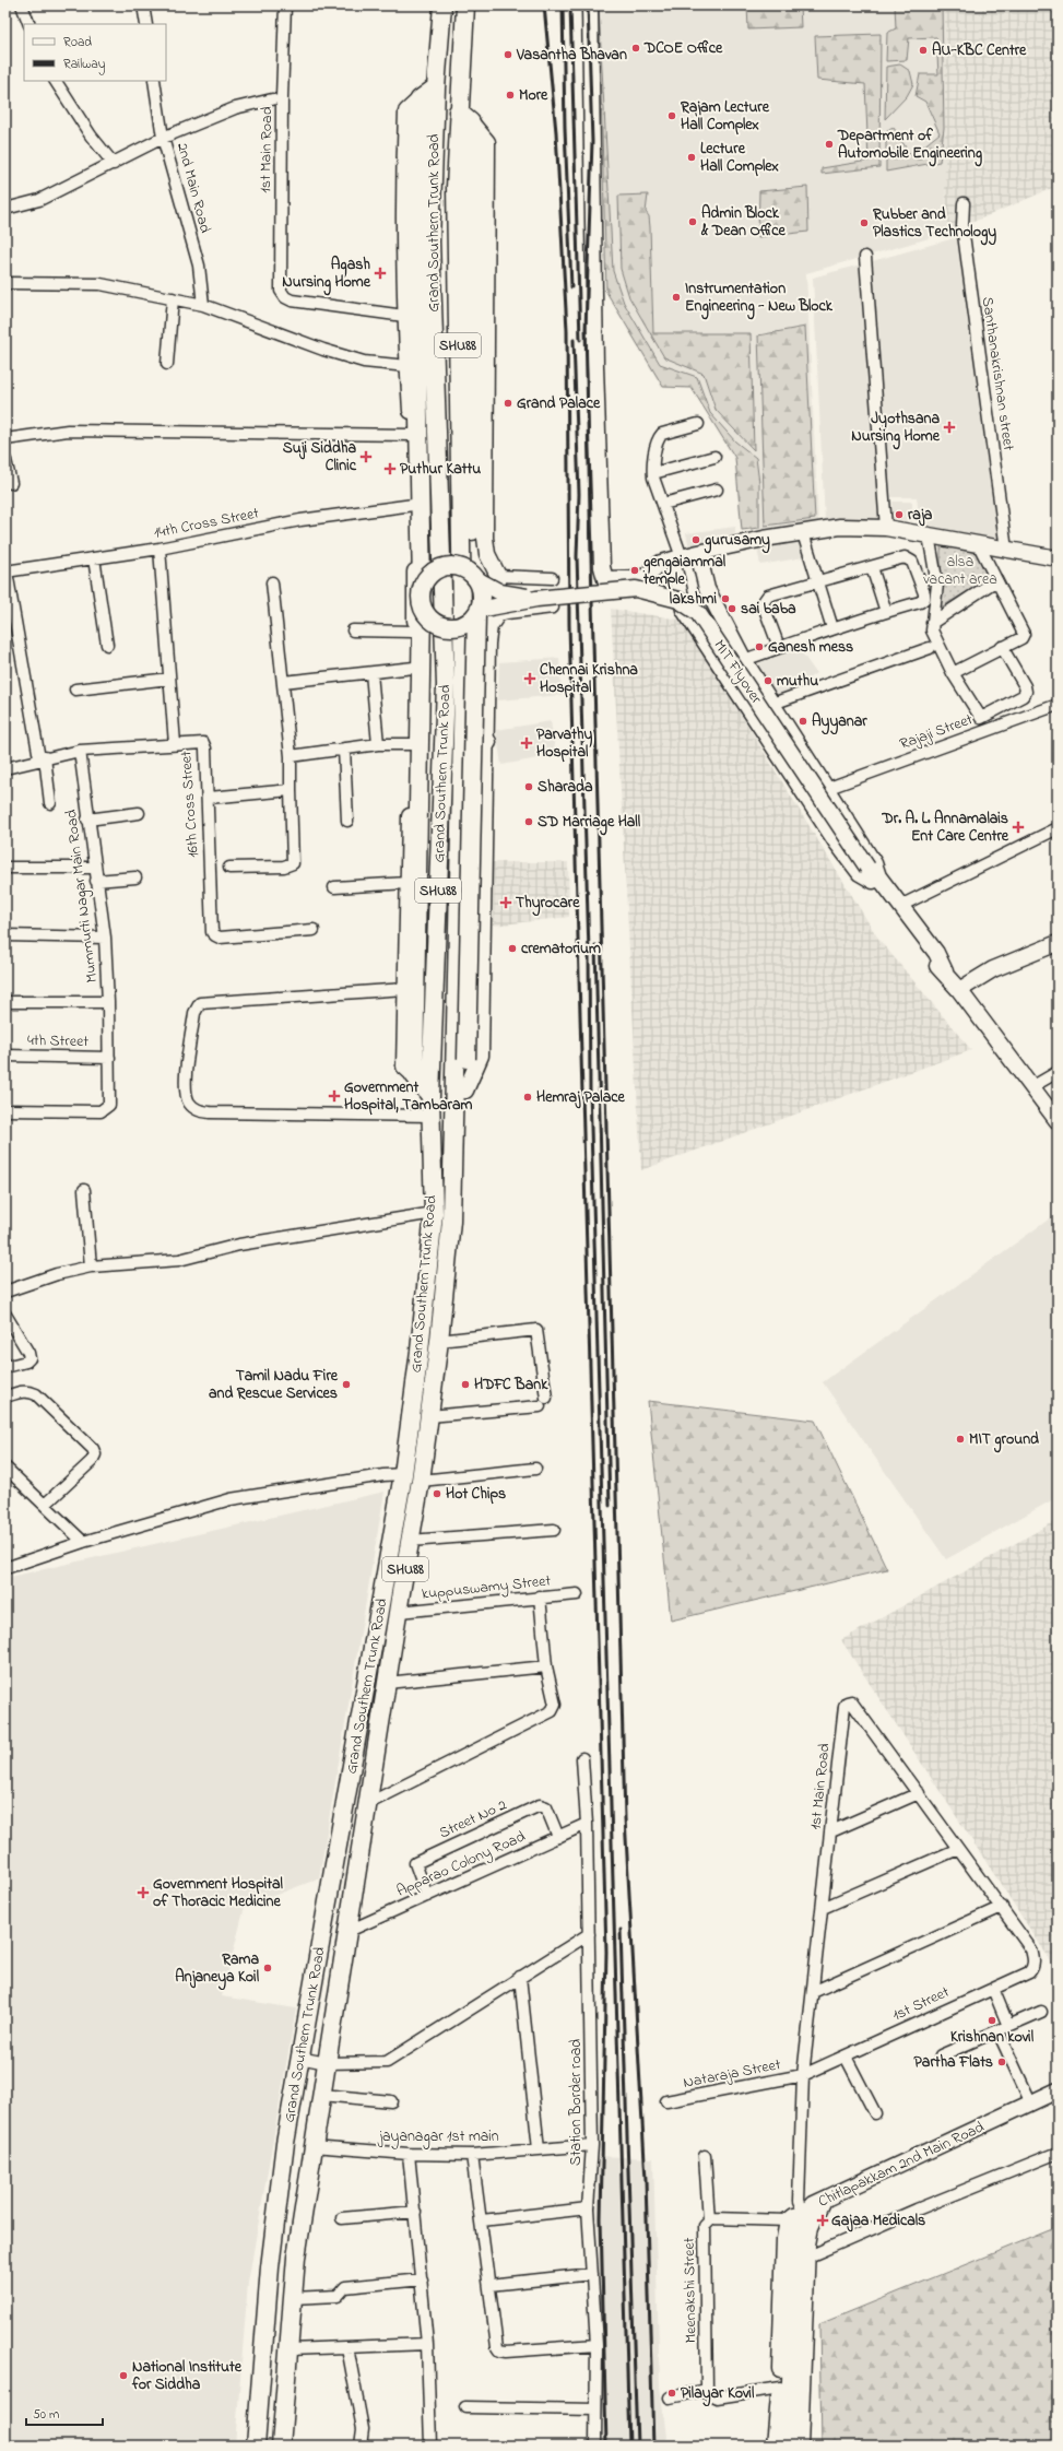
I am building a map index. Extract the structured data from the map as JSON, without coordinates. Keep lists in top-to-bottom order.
{
  "streets": {
    "main road": ["Grand Southern Trunk Road", "SHU88"],
    "street": [
      "1st Main Road",
      "2nd Main Road",
      "Santhanakrishnan street",
      "14th Cross Street",
      "MIT Flyover",
      "Rajaji Street",
      "16th Cross Street",
      "Mummurti Nagar Main Road",
      "4th Street",
      "kuppuswamy Street",
      "Street No 2",
      "Apparao Colony Road",
      "1st Street",
      "Nataraja Street",
      "Station Border road",
      "jayanagar 1st main",
      "Chitlapakkam 2nd Main Road",
      "Meenakshi Street"
    ]
  },
  "crossings": [
    ["1st Main Road", "1st Street"],
    ["1st Main Road", "Nataraja Street"],
    ["1st Main Road", "Chitlapakkam 2nd Main Road"],
    ["Grand Southern Trunk Road", "kuppuswamy Street"],
    ["Grand Southern Trunk Road", "Apparao Colony Road"],
    ["Grand Southern Trunk Road", "jayanagar 1st main"],
    ["16th Cross Street", "Mummurti Nagar Main Road"],
    ["Mummurti Nagar Main Road", "4th Street"],
    ["Street No 2", "Apparao Colony Road"],
    ["Apparao Colony Road", "Station Border road"],
    ["1st Street", "Nataraja Street"],
    ["Station Border road", "jayanagar 1st main"]
  ],
  "parks": ["alsa vacant area"],
  "places": {
    "other": [
      "DCOE Office",
      "AU-KBC Centre",
      "Vasantha Bhavan",
      "More",
      "Rajam Lecture Hall Complex",
      "Department of Automobile Engineering",
      "Lecture Hall Complex",
      "Admin Block & Dean Office",
      "Rubber and Plastics Technology",
      "Instrumentation Engineering - New Block",
      "Grand Palace",
      "raja",
      "gurusamy",
      "gengaiammal temple",
      "lakshmi",
      "sai baba",
      "Ganesh mess",
      "muthu",
      "Ayyanar",
      "Sharada",
      "SD Marriage Hall",
      "crematorium",
      "Hemraj Palace",
      "Tamil Nadu Fire and Rescue Services",
      "HDFC Bank",
      "MIT ground",
      "Hot Chips",
      "Rama Anjaneya Koil",
      "Krishnan kovil",
      "Partha Flats",
      "National Institute for Siddha",
      "Pilayar Kovil"
    ],
    "health": [
      "Agash Nursing Home",
      "Jyothsana Nursing Home",
      "Suji Siddha Clinic",
      "Puthur Kattu",
      "Chennai Krishna Hospital",
      "Parvathy Hospital",
      "Dr. A. L. Annamalais Ent Care Centre",
      "Thyrocare",
      "Government Hospital, Tambaram",
      "Government Hospital of Thoracic Medicine",
      "Gajaa Medicals"
    ]
  },
  "legend": ["Road", "Railway"],
  "scale_bar": "50 m"
}
